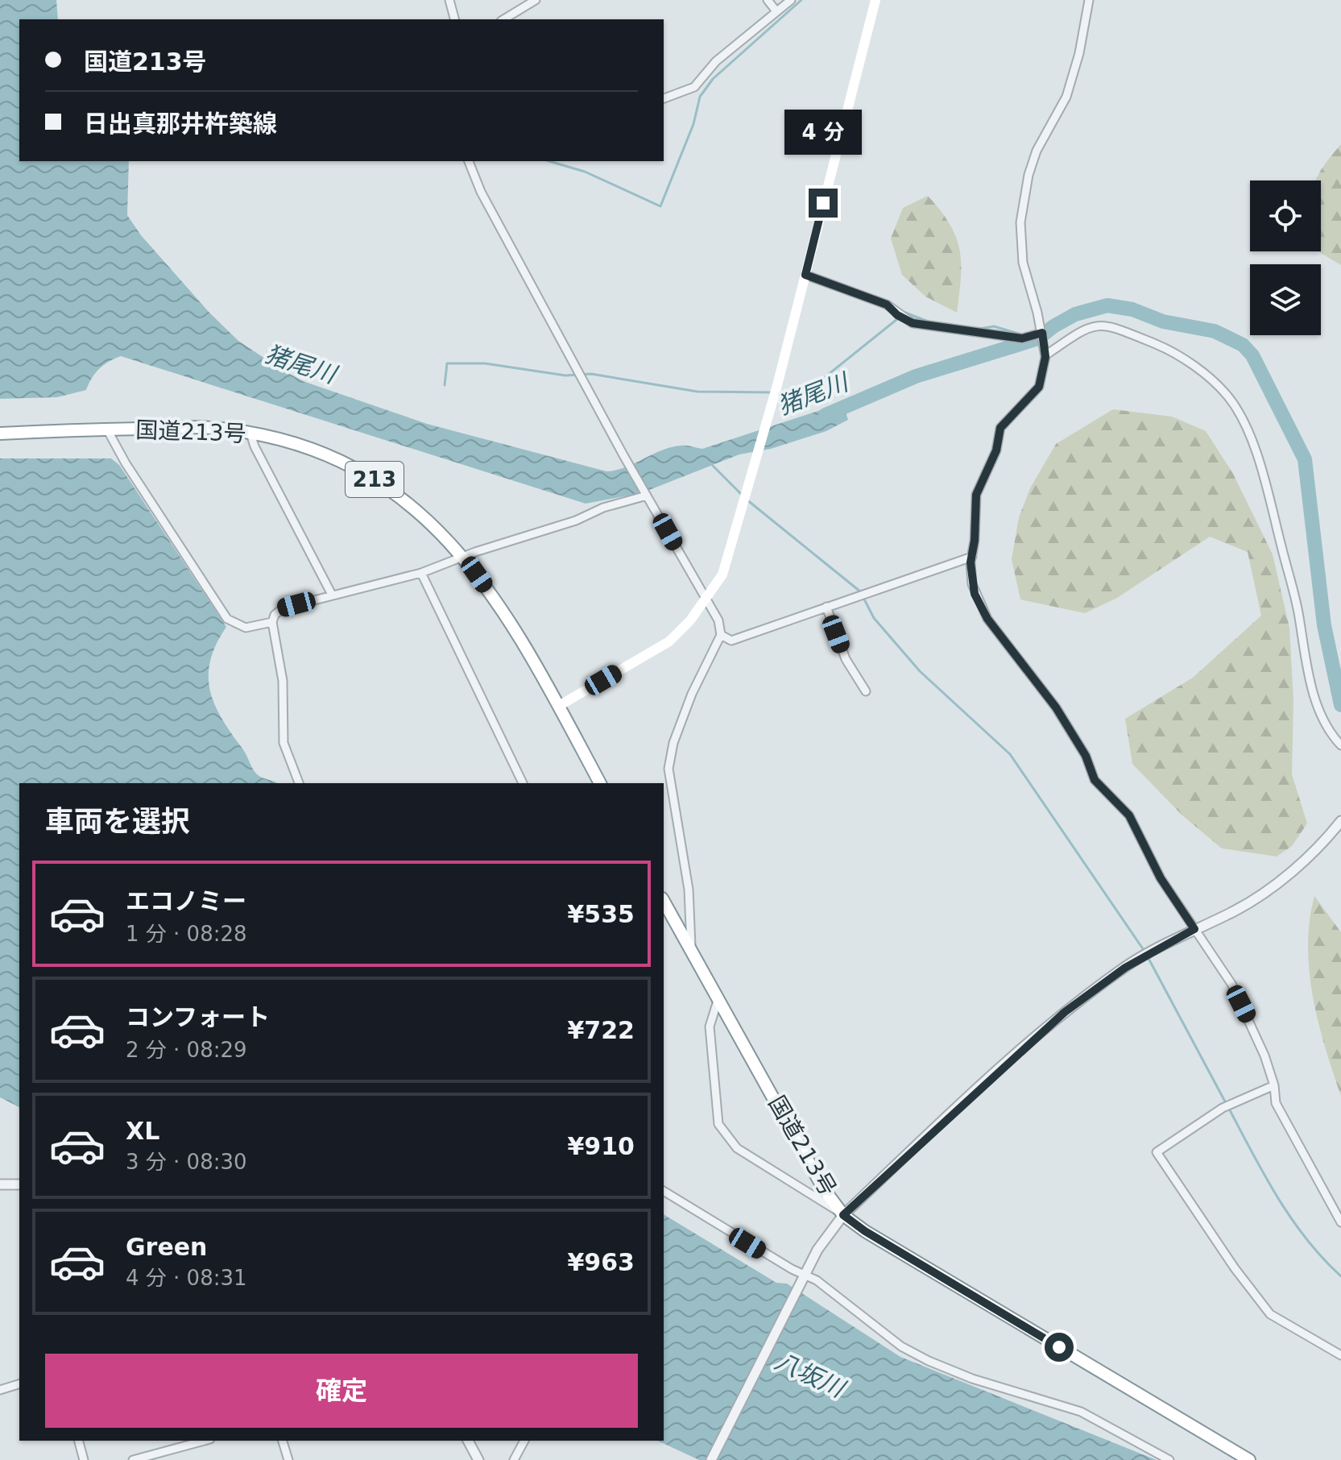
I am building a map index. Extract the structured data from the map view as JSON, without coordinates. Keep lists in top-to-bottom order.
{
  "streets": {
    "highway": ["国道213号", "213"]
  },
  "water": ["猪尾川", "八坂川"],
  "page": {
    "banner": ["国道213号", "日出真那井杵築線"],
    "bubble": "4 分",
    "heading": "車両を選択",
    "list": [
      {
        "name": "エコノミー",
        "note": "1 分 · 08:28",
        "value": "¥535"
      },
      {
        "name": "コンフォート",
        "note": "2 分 · 08:29",
        "value": "¥722"
      },
      {
        "name": "XL",
        "note": "3 分 · 08:30",
        "value": "¥910"
      },
      {
        "name": "Green",
        "note": "4 分 · 08:31",
        "value": "¥963"
      }
    ],
    "buttons": "確定"
  }
}
